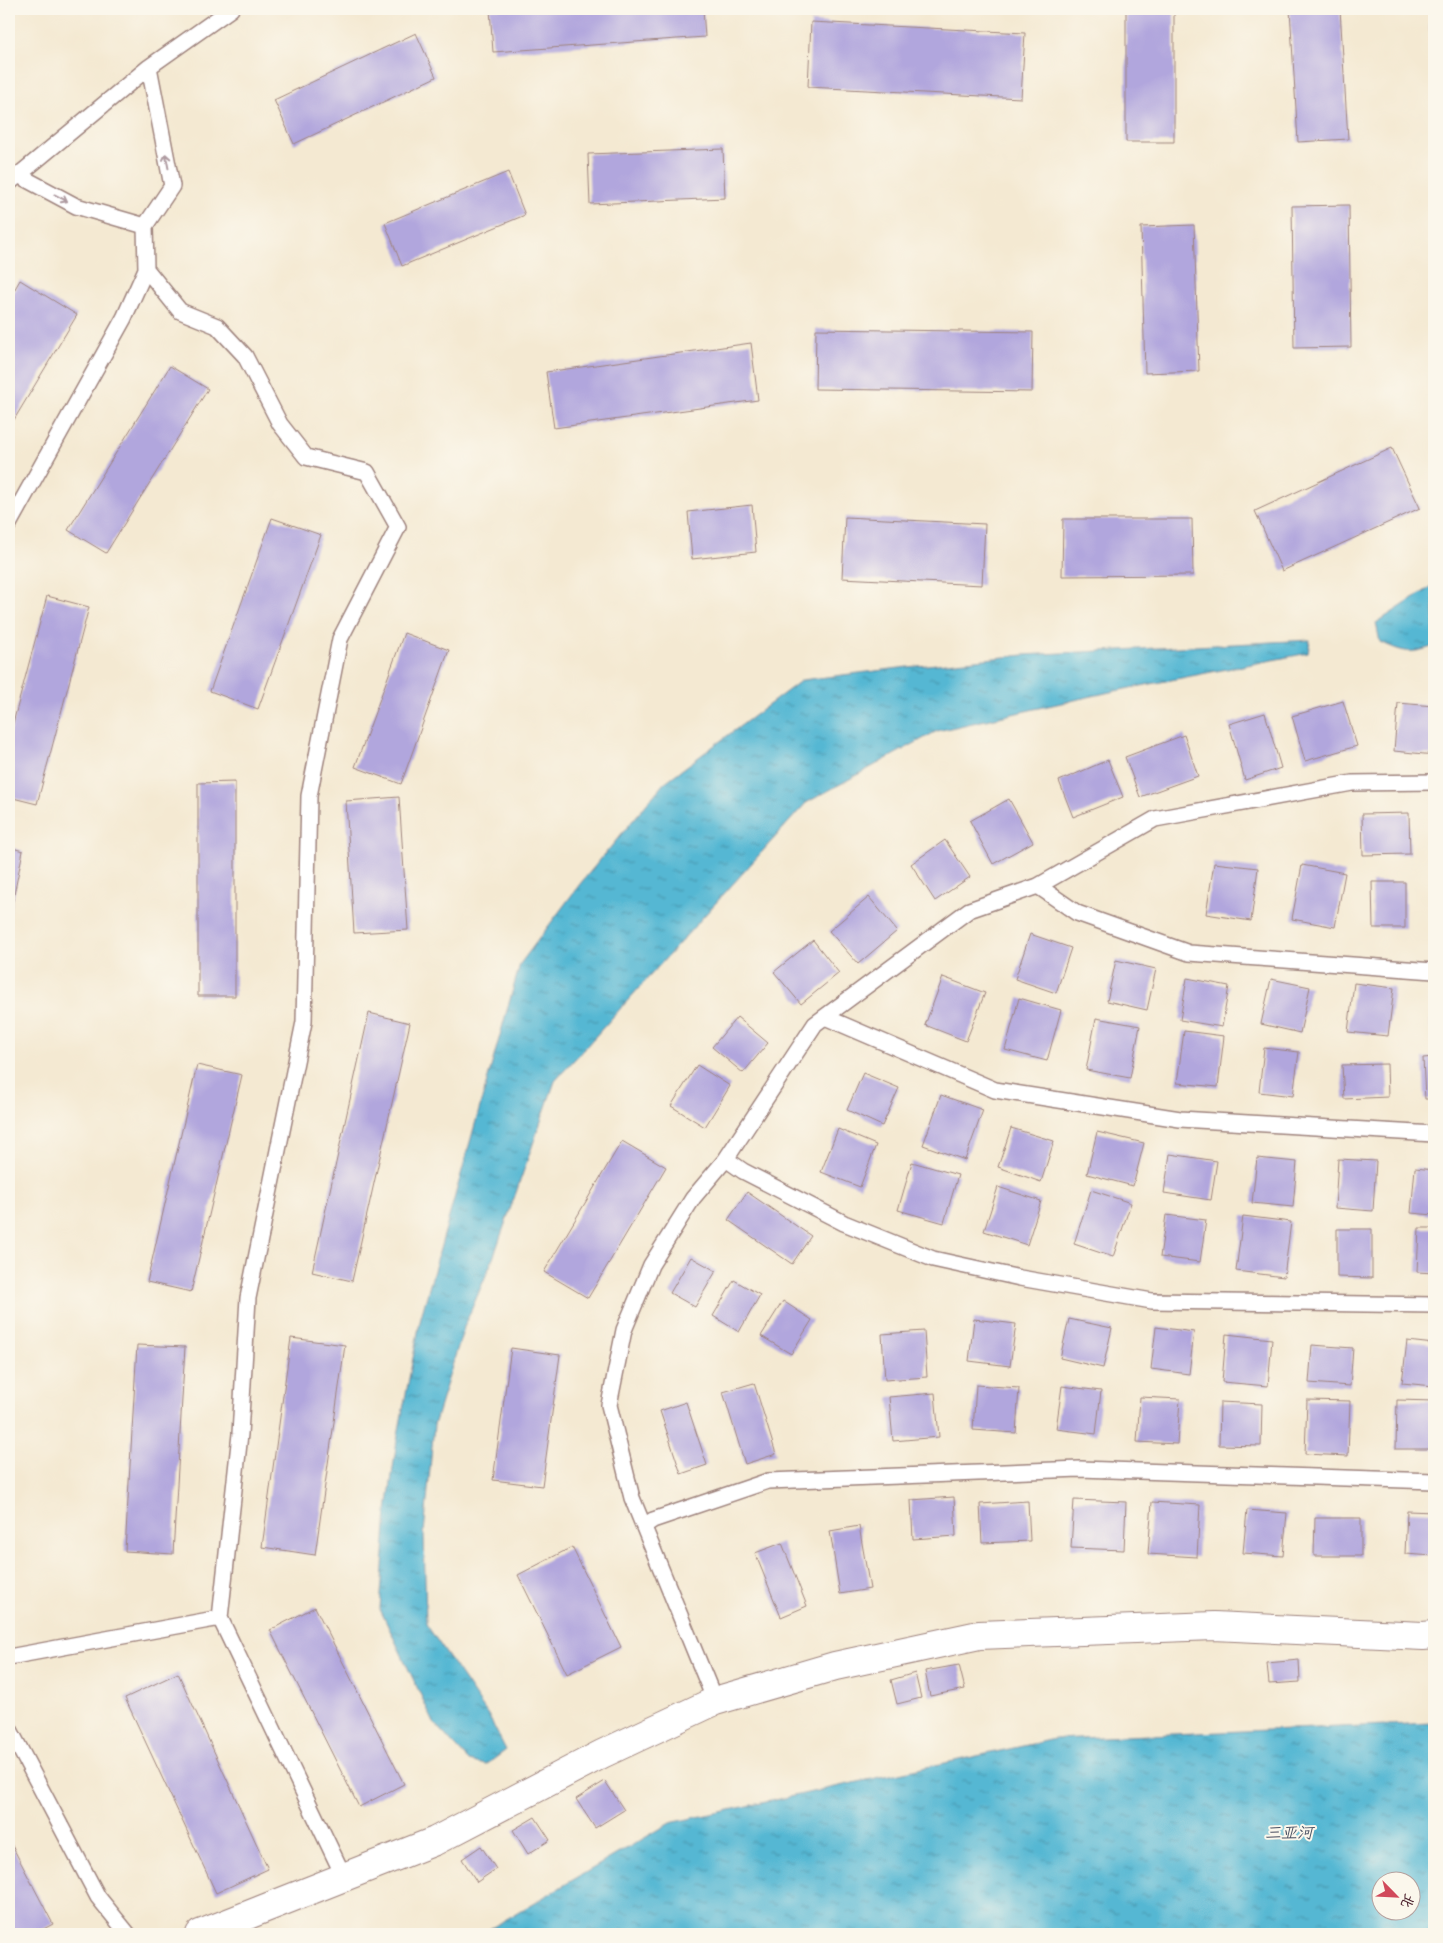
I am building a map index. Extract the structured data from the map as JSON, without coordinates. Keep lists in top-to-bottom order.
{
  "water": ["三亚河"],
  "north": "bottom right"
}
